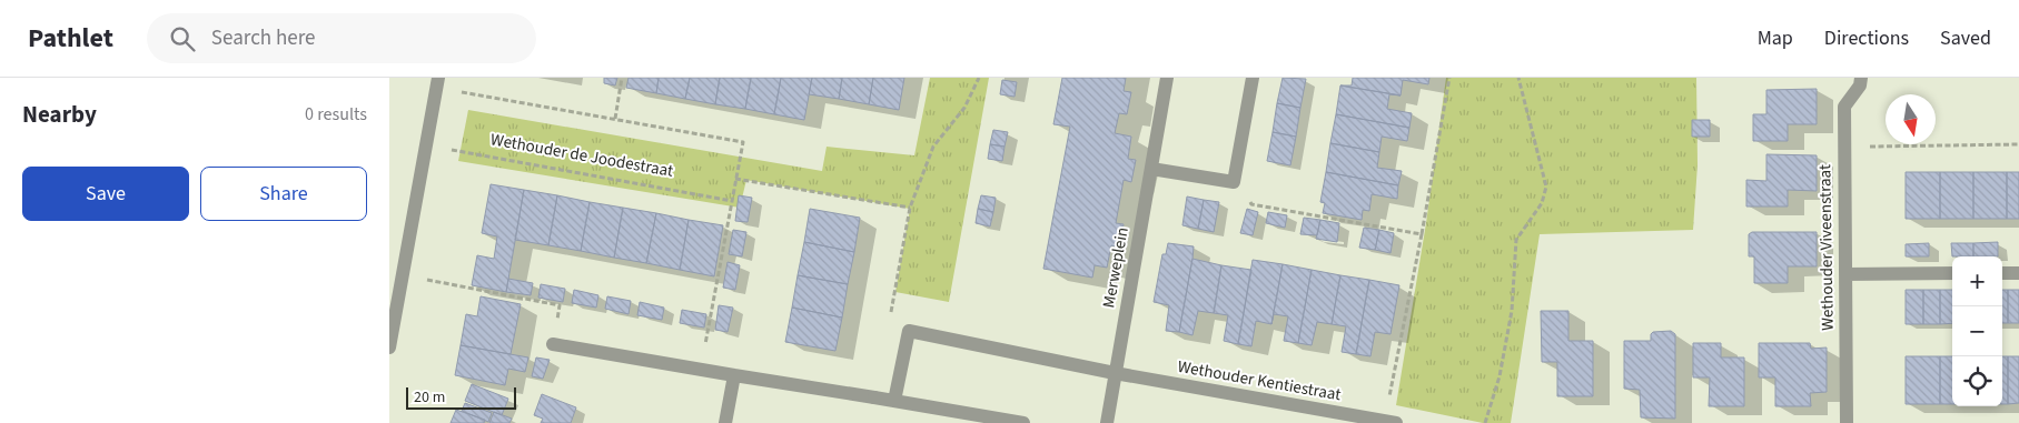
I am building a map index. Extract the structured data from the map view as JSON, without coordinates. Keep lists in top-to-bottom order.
{
  "streets": {
    "street": ["Wethouder Viveenstraat", "Merweplein", "Wethouder Kentiestraat"],
    "path": ["Wethouder de Joodestraat"]
  },
  "crossings": [
    ["Merweplein", "Wethouder Kentiestraat"]
  ],
  "scale_bar": "20 m",
  "north": "bottom",
  "page": {
    "header": "Pathlet",
    "search": "Search here",
    "nav": ["Map", "Directions", "Saved"],
    "heading": ["Nearby", "0 results"],
    "buttons": ["Save", "Share"],
    "map_buttons": ["+", "−"],
    "scale": "20 m"
  }
}
